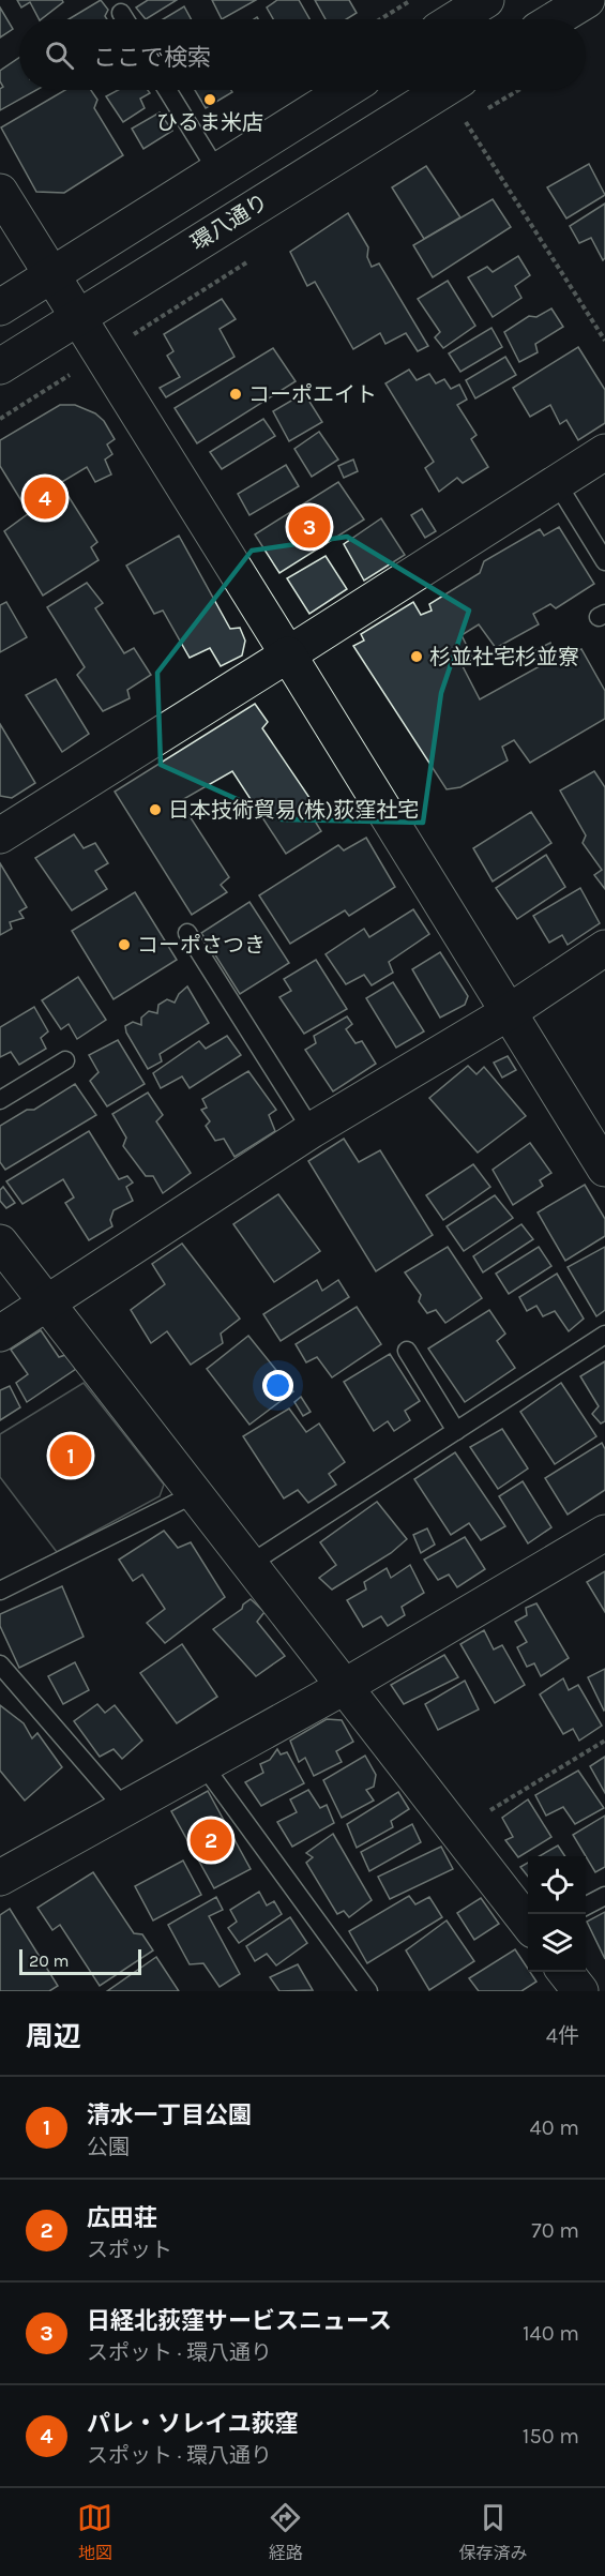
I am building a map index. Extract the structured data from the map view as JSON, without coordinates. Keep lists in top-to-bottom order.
{
  "streets": {
    "street": ["環八通り"]
  },
  "places": [
    "ひるま米店",
    "コーポエイト",
    "杉並社宅杉並寮",
    "日本技術貿易(株)荻窪社宅",
    "コーポさつき"
  ],
  "scale_bar": "20 m",
  "page": {
    "search": "ここで検索",
    "pins": [
      "4",
      "3",
      "1",
      "2"
    ],
    "scale": "20 m",
    "heading": ["周辺", "4件"],
    "list": [
      {
        "mark": "1",
        "name": "清水一丁目公園",
        "note": "公園",
        "value": "40 m"
      },
      {
        "mark": "2",
        "name": "広田荘",
        "note": "スポット",
        "value": "70 m"
      },
      {
        "mark": "3",
        "name": "日経北荻窪サービスニュース",
        "note": "スポット · 環八通り",
        "value": "140 m"
      },
      {
        "mark": "4",
        "name": "パレ・ソレイユ荻窪",
        "note": "スポット · 環八通り",
        "value": "150 m"
      }
    ],
    "nav": ["地図", "経路", "保存済み"]
  }
}
